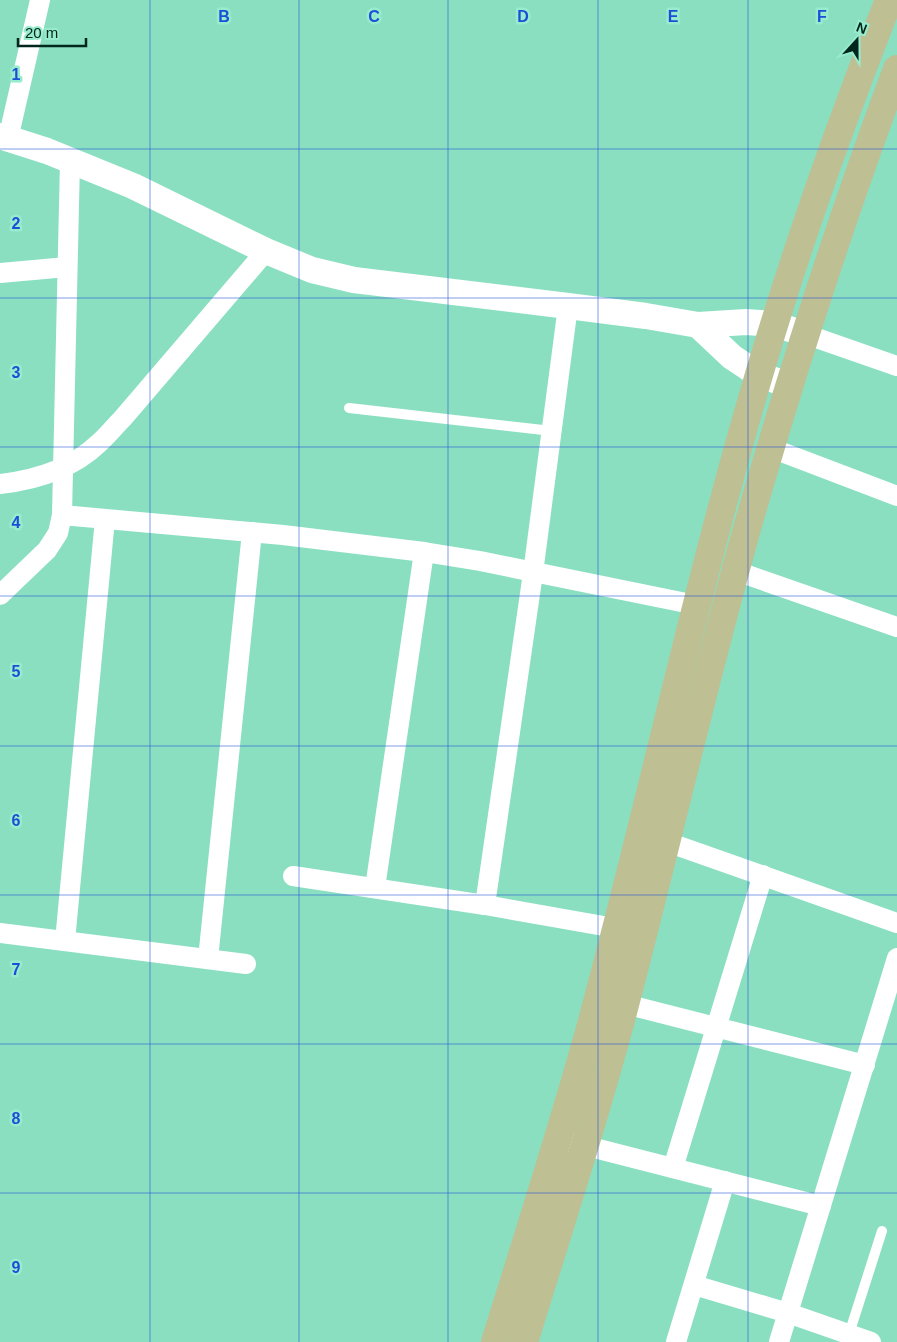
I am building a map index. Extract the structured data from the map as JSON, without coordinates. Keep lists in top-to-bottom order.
{
  "scale_bar": "20 m",
  "north": "top",
  "grid": {
    "columns": [
      "B",
      "C",
      "D",
      "E",
      "F"
    ],
    "rows": [
      "1",
      "2",
      "3",
      "4",
      "5",
      "6",
      "7",
      "8",
      "9"
    ]
  }
}
